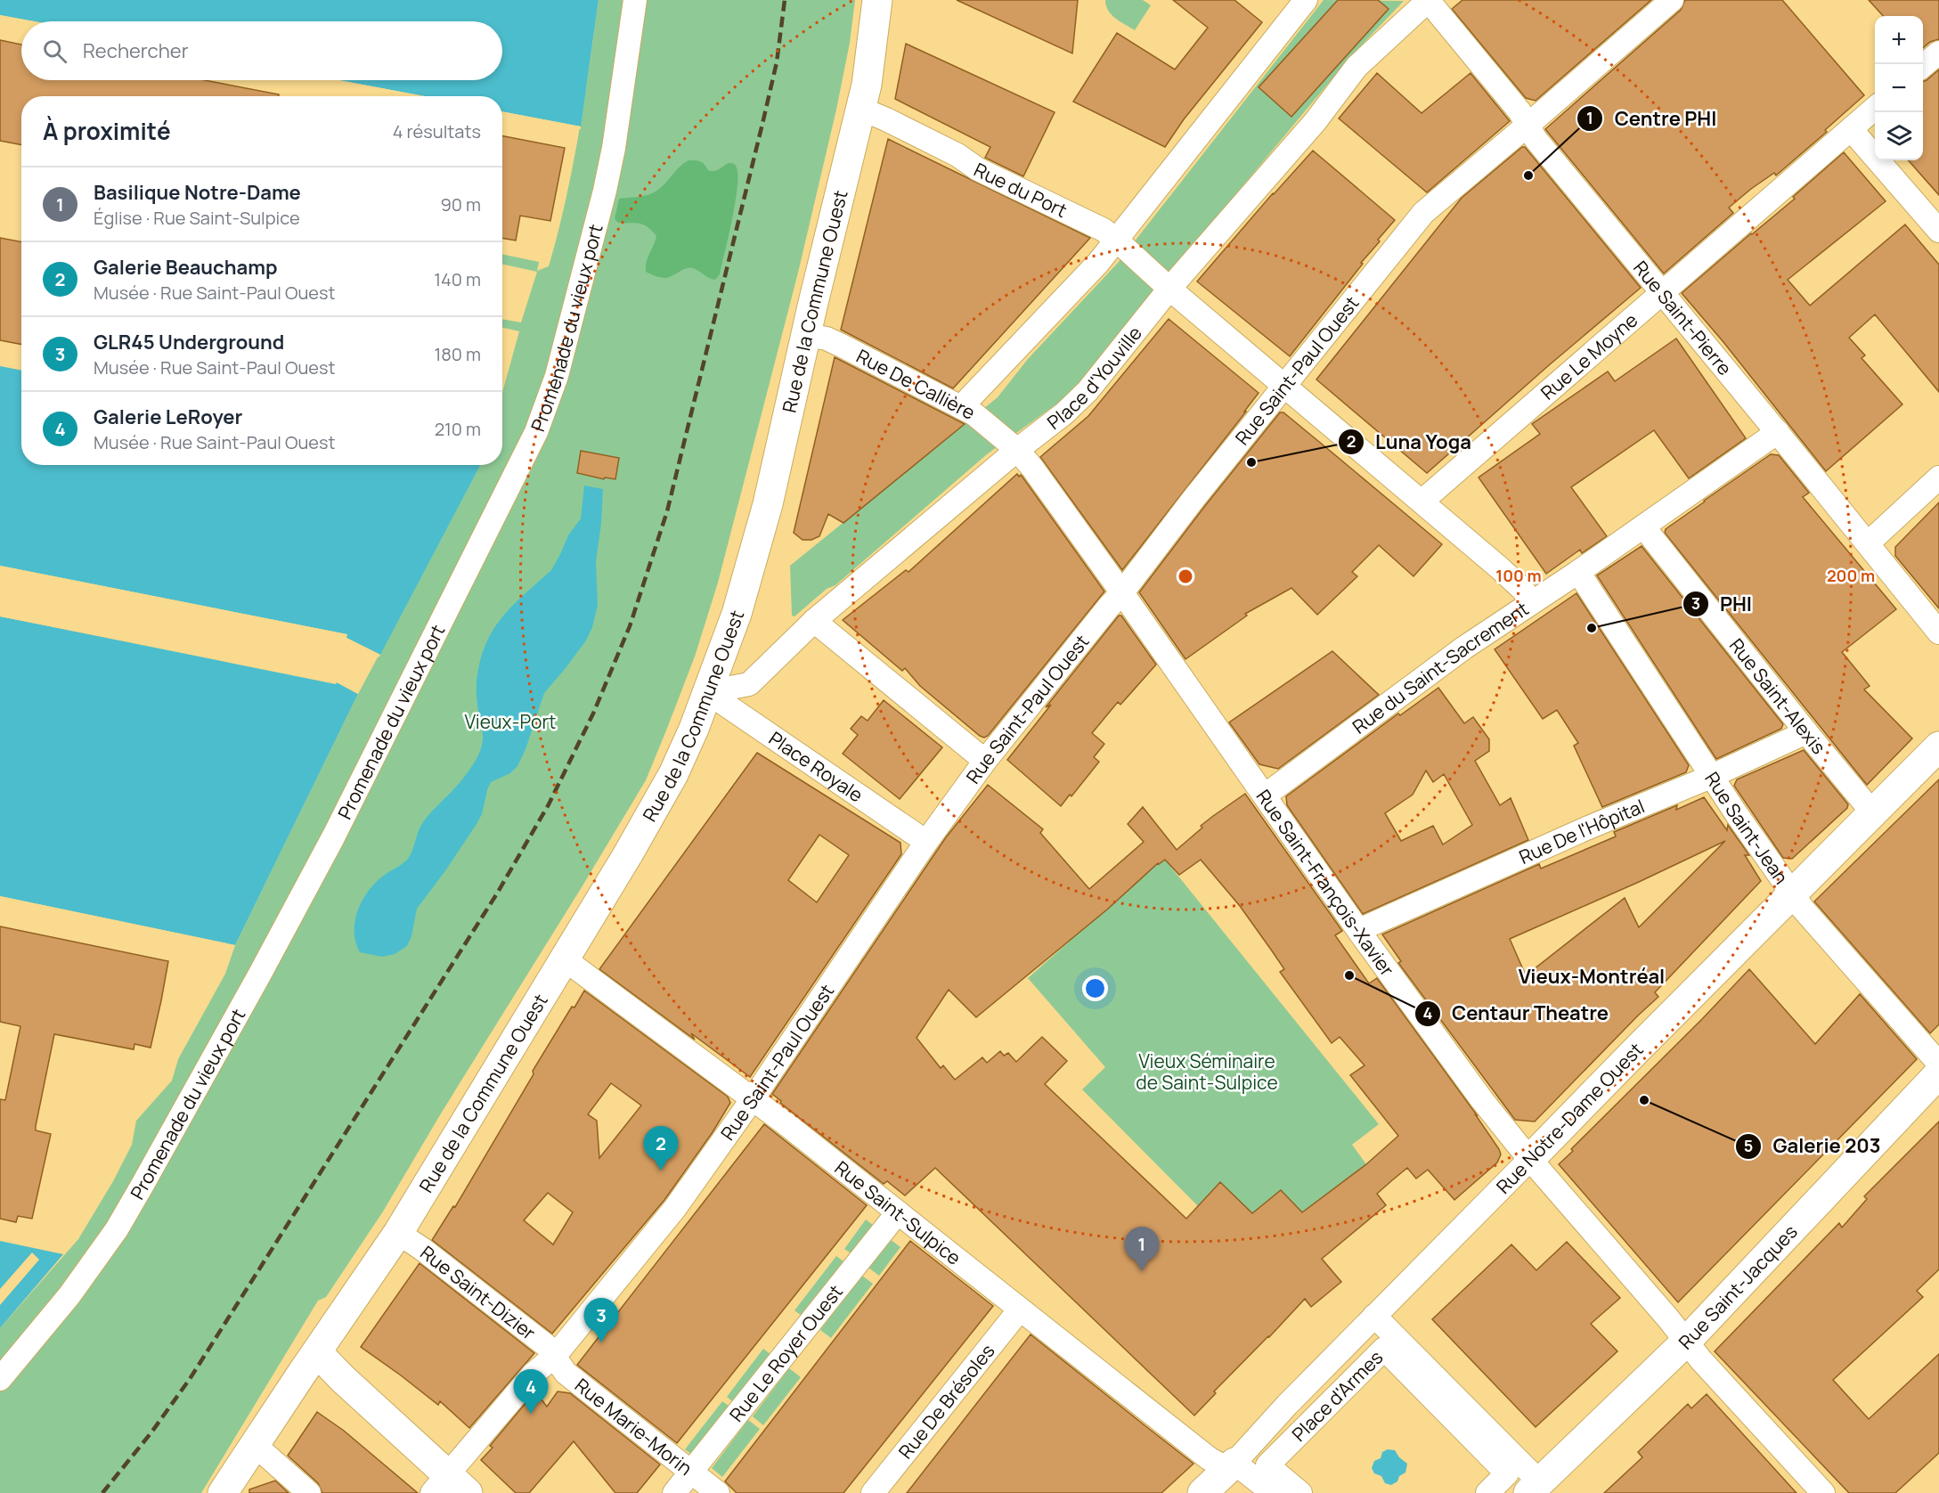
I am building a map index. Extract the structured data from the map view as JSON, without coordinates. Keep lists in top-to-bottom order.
{
  "streets": {
    "street": [
      "Rue du Port",
      "Rue de la Commune Ouest",
      "Rue Saint-Pierre",
      "Promenade du vieux port",
      "Rue Le Moyne",
      "Rue Saint-Paul Ouest",
      "Place d'Youville",
      "Rue De Callière",
      "Rue du Saint-Sacrement",
      "Rue Saint-Alexis",
      "Place Royale",
      "Rue Saint-Jean",
      "Rue De l'Hôpital",
      "Rue Saint-François-Xavier",
      "Rue Notre-Dame Ouest",
      "Rue Saint-Sulpice",
      "Rue Saint-Jacques",
      "Rue Saint-Dizier",
      "Rue Le Royer Ouest",
      "Place d'Armes",
      "Rue De Brésoles",
      "Rue Marie-Morin"
    ]
  },
  "crossings": [
    ["Rue du Port", "Rue de la Commune Ouest"],
    ["Rue du Port", "Rue Le Moyne"],
    ["Rue du Port", "Rue Saint-Paul Ouest"],
    ["Rue du Port", "Place d'Youville"],
    ["Rue du Port", "Rue du Saint-Sacrement"],
    ["Rue de la Commune Ouest", "Place d'Youville"],
    ["Rue de la Commune Ouest", "Rue De Callière"],
    ["Rue de la Commune Ouest", "Place Royale"],
    ["Rue de la Commune Ouest", "Rue Saint-Sulpice"],
    ["Rue de la Commune Ouest", "Rue Saint-Dizier"],
    ["Rue Saint-Pierre", "Rue Le Moyne"],
    ["Rue Saint-Pierre", "Rue Saint-Paul Ouest"],
    ["Rue Saint-Pierre", "Place d'Youville"],
    ["Rue Saint-Pierre", "Rue du Saint-Sacrement"],
    ["Rue Saint-Paul Ouest", "Place Royale"],
    ["Rue Saint-Paul Ouest", "Rue Saint-François-Xavier"],
    ["Rue Saint-Paul Ouest", "Rue Saint-Sulpice"],
    ["Rue Saint-Paul Ouest", "Rue Saint-Dizier"],
    ["Rue Saint-Paul Ouest", "Rue Marie-Morin"],
    ["Place d'Youville", "Rue De Callière"],
    ["Place d'Youville", "Place Royale"],
    ["Place d'Youville", "Rue Saint-François-Xavier"],
    ["Rue De Callière", "Rue Saint-François-Xavier"],
    ["Rue du Saint-Sacrement", "Rue Saint-Alexis"],
    ["Rue du Saint-Sacrement", "Rue Saint-Jean"],
    ["Rue du Saint-Sacrement", "Rue Saint-François-Xavier"],
    ["Rue Saint-Alexis", "Rue De l'Hôpital"],
    ["Rue Saint-Alexis", "Rue Notre-Dame Ouest"],
    ["Rue Saint-Jean", "Rue De l'Hôpital"],
    ["Rue Saint-Jean", "Rue Notre-Dame Ouest"],
    ["Rue De l'Hôpital", "Rue Saint-François-Xavier"],
    ["Rue Saint-François-Xavier", "Rue Notre-Dame Ouest"],
    ["Rue Saint-François-Xavier", "Rue Saint-Jacques"],
    ["Rue Notre-Dame Ouest", "Rue Saint-Sulpice"],
    ["Rue Notre-Dame Ouest", "Place d'Armes"],
    ["Rue Saint-Sulpice", "Rue Le Royer Ouest"],
    ["Rue Saint-Sulpice", "Rue De Brésoles"],
    ["Rue Saint-Jacques", "Place d'Armes"],
    ["Rue Saint-Dizier", "Rue Marie-Morin"],
    ["Rue Le Royer Ouest", "Rue Marie-Morin"]
  ],
  "districts": ["Vieux-Montréal"],
  "parks": ["Vieux-Port", "Vieux Séminaire de Saint-Sulpice"],
  "places": [
    "Centre PHI",
    "Luna Yoga",
    "PHI",
    "Centaur Theatre",
    "Galerie 203"
  ],
  "page": {
    "map_buttons": ["+", "−"],
    "search": "Rechercher",
    "heading": ["À proximité", "4 résultats"],
    "list": [
      {
        "mark": "1",
        "name": "Basilique Notre-Dame",
        "note": "Église · Rue Saint-Sulpice",
        "value": "90 m"
      },
      {
        "mark": "2",
        "name": "Galerie Beauchamp",
        "note": "Musée · Rue Saint-Paul Ouest",
        "value": "140 m"
      },
      {
        "mark": "3",
        "name": "GLR45 Underground",
        "note": "Musée · Rue Saint-Paul Ouest",
        "value": "180 m"
      },
      {
        "mark": "4",
        "name": "Galerie LeRoyer",
        "note": "Musée · Rue Saint-Paul Ouest",
        "value": "210 m"
      }
    ],
    "pins": [
      "2",
      "1",
      "3",
      "4"
    ]
  },
  "rings": ["100 m", "200 m"]
}
